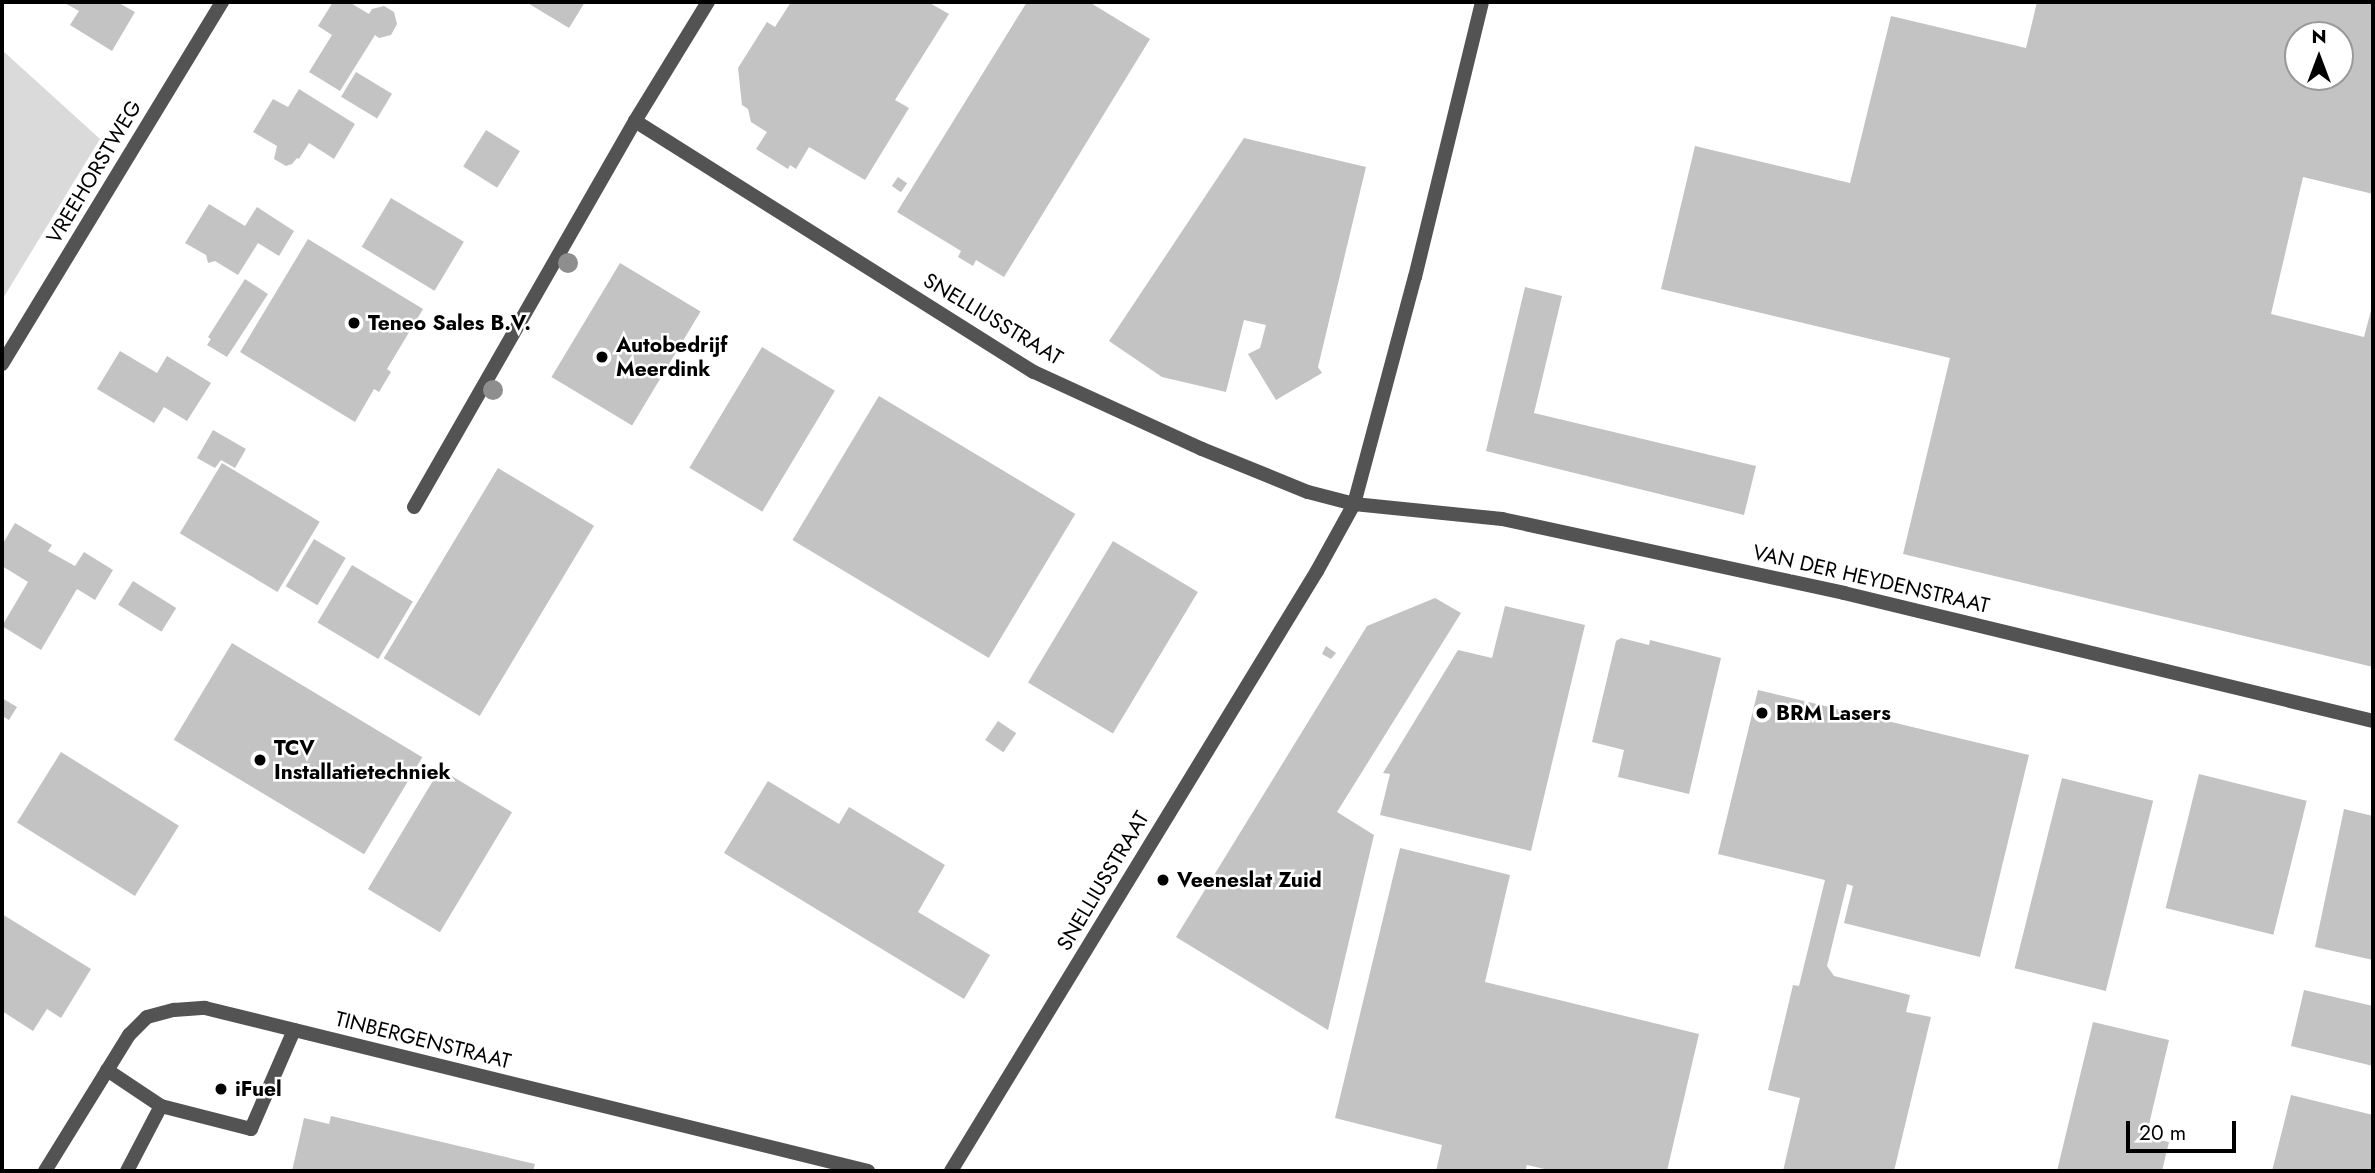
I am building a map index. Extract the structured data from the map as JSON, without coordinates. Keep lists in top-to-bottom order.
{
  "streets": {
    "street": [
      "VREEHORSTWEG",
      "SNELLIUSSTRAAT",
      "VAN DER HEYDENSTRAAT",
      "TINBERGENSTRAAT"
    ]
  },
  "crossings": [
    ["SNELLIUSSTRAAT", "VAN DER HEYDENSTRAAT"]
  ],
  "places": [
    "Teneo Sales B.V.",
    "Autobedrijf Meerdink",
    "BRM Lasers",
    "TCV Installatietechniek",
    "Veeneslat Zuid",
    "iFuel"
  ],
  "scale_bar": "20 m",
  "north": "top"
}
